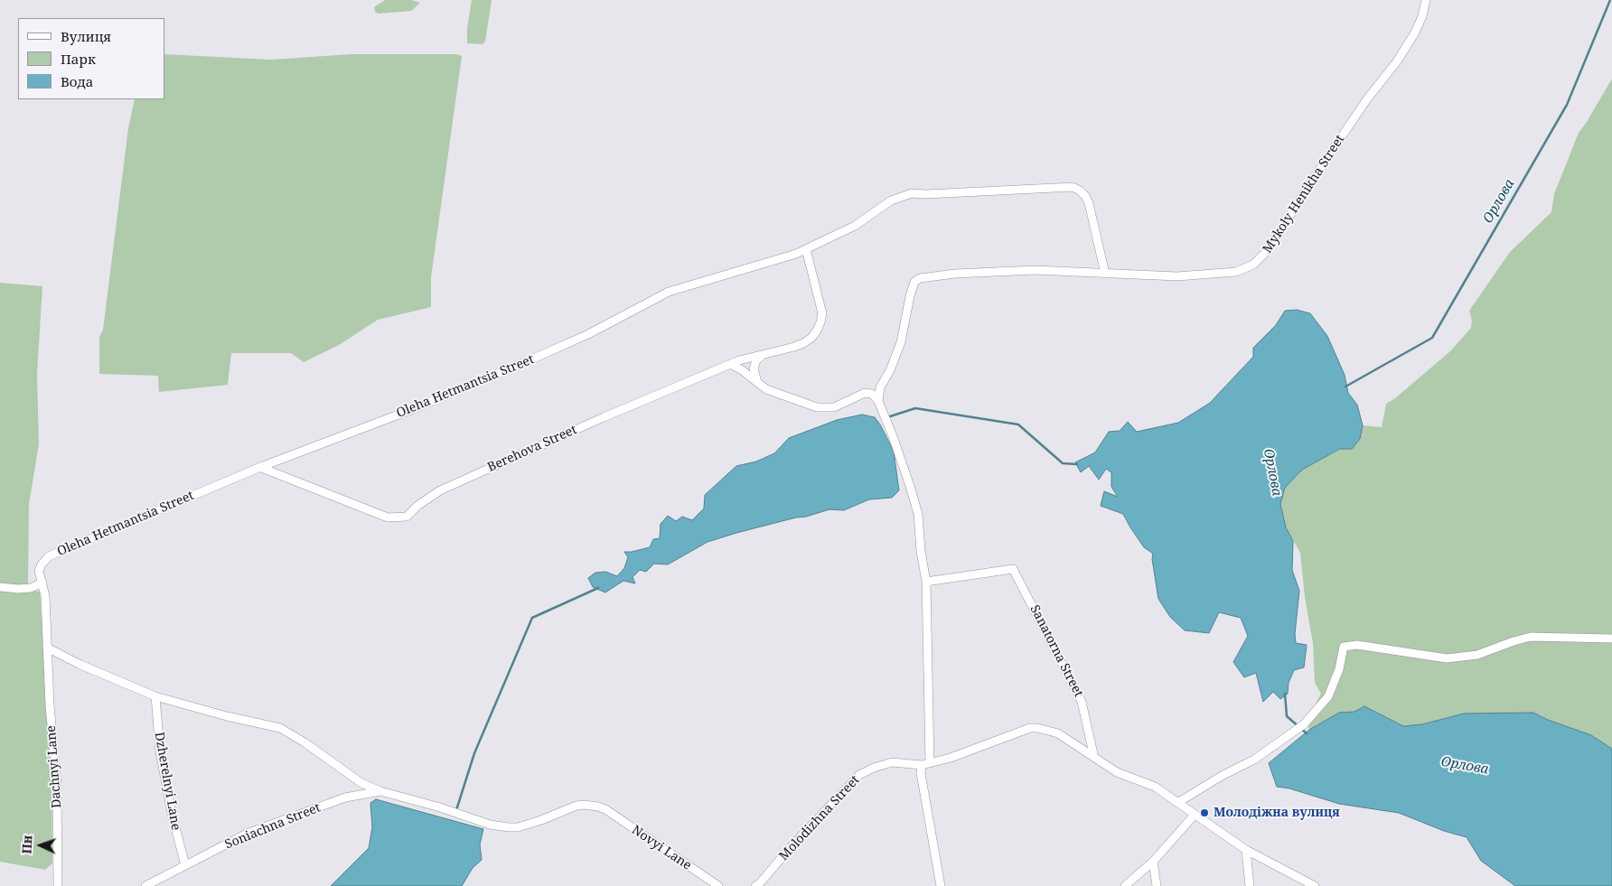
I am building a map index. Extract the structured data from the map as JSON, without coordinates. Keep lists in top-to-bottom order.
{
  "streets": {
    "street": [
      "Mykoly Henikha Street",
      "Oleha Hetmantsia Street",
      "Berehova Street",
      "Sanatorna Street",
      "Dachnyi Lane",
      "Dzherelnyi Lane",
      "Molodizhna Street",
      "Soniachna Street",
      "Novyi Lane"
    ]
  },
  "crossings": [
    ["Mykoly Henikha Street", "Oleha Hetmantsia Street"],
    ["Oleha Hetmantsia Street", "Berehova Street"],
    ["Oleha Hetmantsia Street", "Dachnyi Lane"],
    ["Sanatorna Street", "Molodizhna Street"],
    ["Dzherelnyi Lane", "Soniachna Street"],
    ["Soniachna Street", "Novyi Lane"]
  ],
  "water": ["Орлова"],
  "places": ["Молодіжна вулиця"],
  "legend": ["Вулиця", "Парк", "Вода"],
  "north": "left"
}
